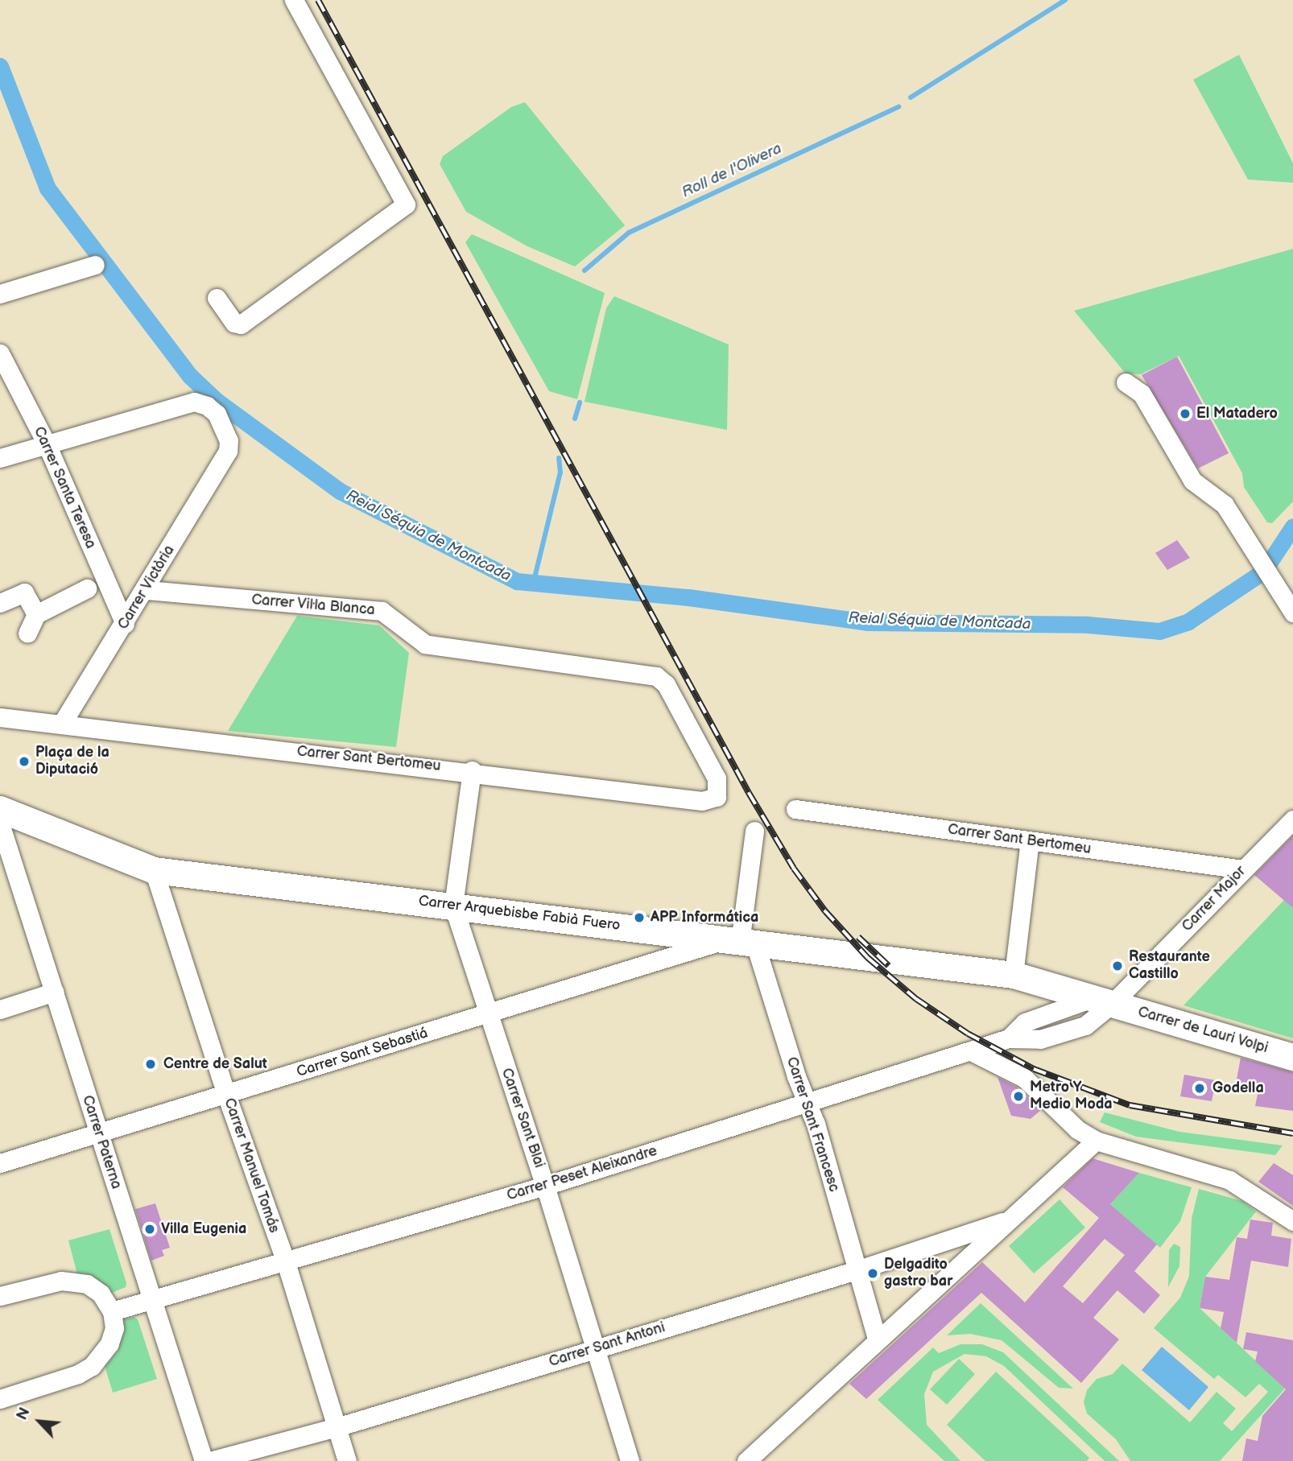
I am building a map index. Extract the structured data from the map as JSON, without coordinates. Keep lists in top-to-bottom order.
{
  "streets": {
    "street": [
      "Carrer Santa Teresa",
      "Carrer Victòria",
      "Carrer Vil·la Blanca",
      "Carrer Sant Bertomeu",
      "Carrer Major",
      "Carrer Arquebisbe Fabià Fuero",
      "Carrer de Lauri Volpi",
      "Carrer Sant Sebastiá",
      "Carrer Sant Blai",
      "Carrer Sant Francesc",
      "Carrer Paterna",
      "Carrer Manuel Tomás",
      "Carrer Peset Aleixandre",
      "Carrer Sant Antoni"
    ]
  },
  "crossings": [
    ["Carrer Santa Teresa", "Carrer Victòria"],
    ["Carrer Victòria", "Carrer Vil·la Blanca"],
    ["Carrer Victòria", "Carrer Sant Bertomeu"],
    ["Carrer Vil·la Blanca", "Carrer Sant Bertomeu"],
    ["Carrer Sant Bertomeu", "Carrer Major"],
    ["Carrer Sant Bertomeu", "Carrer Sant Blai"],
    ["Carrer Major", "Carrer Arquebisbe Fabià Fuero"],
    ["Carrer Major", "Carrer de Lauri Volpi"],
    ["Carrer Major", "Carrer Peset Aleixandre"],
    ["Carrer Arquebisbe Fabià Fuero", "Carrer de Lauri Volpi"],
    ["Carrer Arquebisbe Fabià Fuero", "Carrer Sant Sebastiá"],
    ["Carrer Arquebisbe Fabià Fuero", "Carrer Sant Blai"],
    ["Carrer Arquebisbe Fabià Fuero", "Carrer Sant Francesc"],
    ["Carrer Arquebisbe Fabià Fuero", "Carrer Manuel Tomás"],
    ["Carrer Arquebisbe Fabià Fuero", "Carrer Peset Aleixandre"],
    ["Carrer de Lauri Volpi", "Carrer Peset Aleixandre"],
    ["Carrer Sant Sebastiá", "Carrer Sant Blai"],
    ["Carrer Sant Sebastiá", "Carrer Sant Francesc"],
    ["Carrer Sant Sebastiá", "Carrer Paterna"],
    ["Carrer Sant Sebastiá", "Carrer Manuel Tomás"],
    ["Carrer Sant Blai", "Carrer Peset Aleixandre"],
    ["Carrer Sant Blai", "Carrer Sant Antoni"],
    ["Carrer Sant Francesc", "Carrer Peset Aleixandre"],
    ["Carrer Sant Francesc", "Carrer Sant Antoni"],
    ["Carrer Paterna", "Carrer Peset Aleixandre"],
    ["Carrer Manuel Tomás", "Carrer Peset Aleixandre"],
    ["Carrer Manuel Tomás", "Carrer Sant Antoni"]
  ],
  "water": ["Roll de l'Olivera", "Reial Séquia de Montcada"],
  "places": [
    "El Matadero",
    "Plaça de la Diputació",
    "APP Informática",
    "Restaurante Castillo",
    "Centre de Salut",
    "Godella",
    "Metro Y Medio Moda",
    "Villa Eugenia",
    "Delgadito gastro bar"
  ],
  "north": "top left"
}
